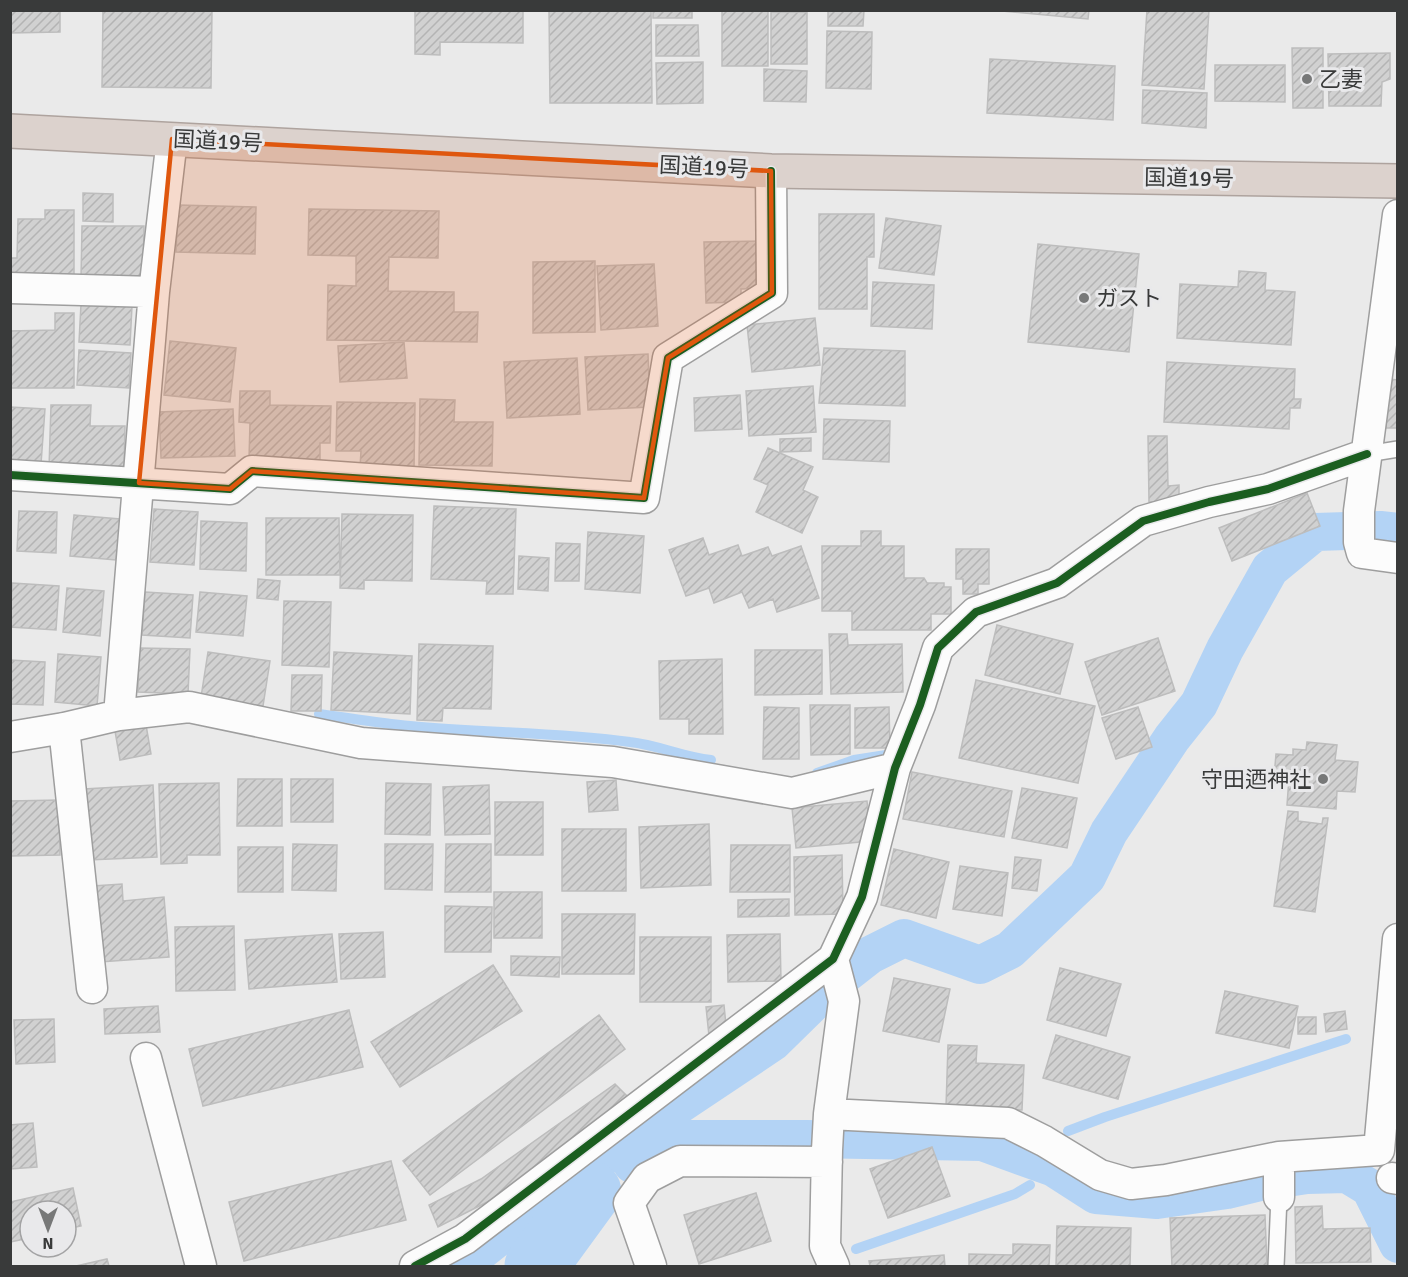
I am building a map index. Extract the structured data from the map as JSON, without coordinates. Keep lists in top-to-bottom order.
{
  "streets": {
    "highway": ["国道19号"]
  },
  "places": ["乙妻", "ガスト", "守田迺神社"],
  "north": "bottom"
}
